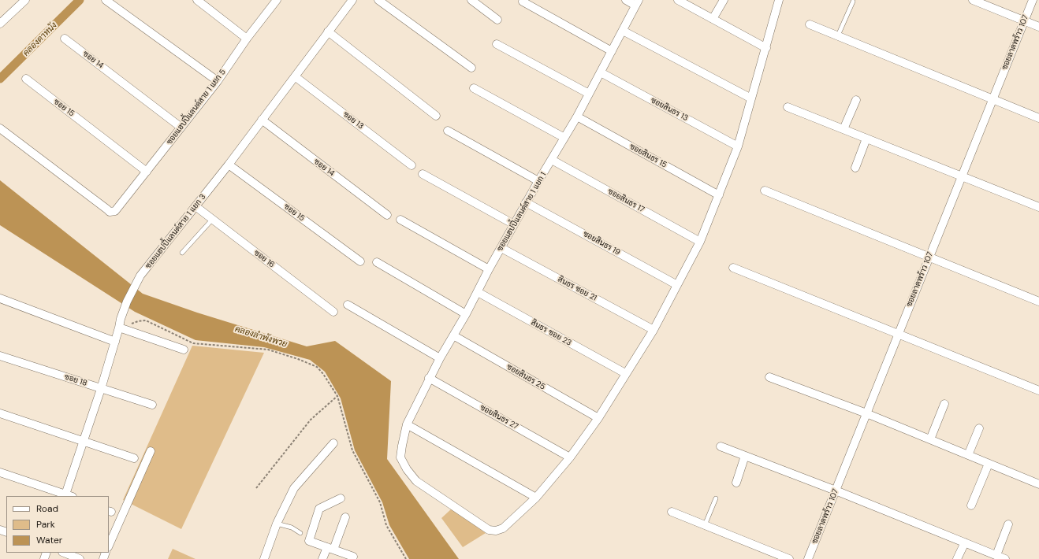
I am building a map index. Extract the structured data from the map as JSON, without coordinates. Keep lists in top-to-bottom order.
{
  "streets": {
    "street": [
      "ซอยลาดพร้าว 107",
      "ซอย 14",
      "ซอยแฮปปี้แลนด์สาย 1 แยก 5",
      "ซอย 15",
      "ซอยสินธร 13",
      "ซอย 13",
      "ซอยสินธร 15",
      "ซอยสินธร 17",
      "ซอยแฮปปี้แลนด์สาย 1 แยก 1",
      "ซอยแฮปปี้แลนด์สาย 1 แยก 3",
      "ซอยสินธร 19",
      "ซอย 16",
      "สินธร ซอย 21",
      "สินธร ซอย 23",
      "ซอยสินธร 25",
      "ซอย 18",
      "ซอยสินธร 27"
    ]
  },
  "crossings": [
    ["ซอย 14", "ซอยแฮปปี้แลนด์สาย 1 แยก 5"],
    ["ซอย 14", "ซอยแฮปปี้แลนด์สาย 1 แยก 3"],
    ["ซอยแฮปปี้แลนด์สาย 1 แยก 5", "ซอย 15"],
    ["ซอย 15", "ซอยแฮปปี้แลนด์สาย 1 แยก 3"],
    ["ซอยสินธร 13", "ซอยแฮปปี้แลนด์สาย 1 แยก 1"],
    ["ซอย 13", "ซอยแฮปปี้แลนด์สาย 1 แยก 3"],
    ["ซอยสินธร 15", "ซอยแฮปปี้แลนด์สาย 1 แยก 1"],
    ["ซอยสินธร 17", "ซอยแฮปปี้แลนด์สาย 1 แยก 1"],
    ["ซอยแฮปปี้แลนด์สาย 1 แยก 1", "ซอยสินธร 19"],
    ["ซอยแฮปปี้แลนด์สาย 1 แยก 1", "สินธร ซอย 21"],
    ["ซอยแฮปปี้แลนด์สาย 1 แยก 1", "สินธร ซอย 23"],
    ["ซอยแฮปปี้แลนด์สาย 1 แยก 1", "ซอยสินธร 25"],
    ["ซอยแฮปปี้แลนด์สาย 1 แยก 1", "ซอยสินธร 27"],
    ["ซอยแฮปปี้แลนด์สาย 1 แยก 3", "ซอย 16"],
    ["ซอยแฮปปี้แลนด์สาย 1 แยก 3", "ซอย 18"]
  ],
  "water": ["คลองตาหนัง", "คลองลำพังพวย"],
  "legend": ["Road", "Park", "Water"]
}
